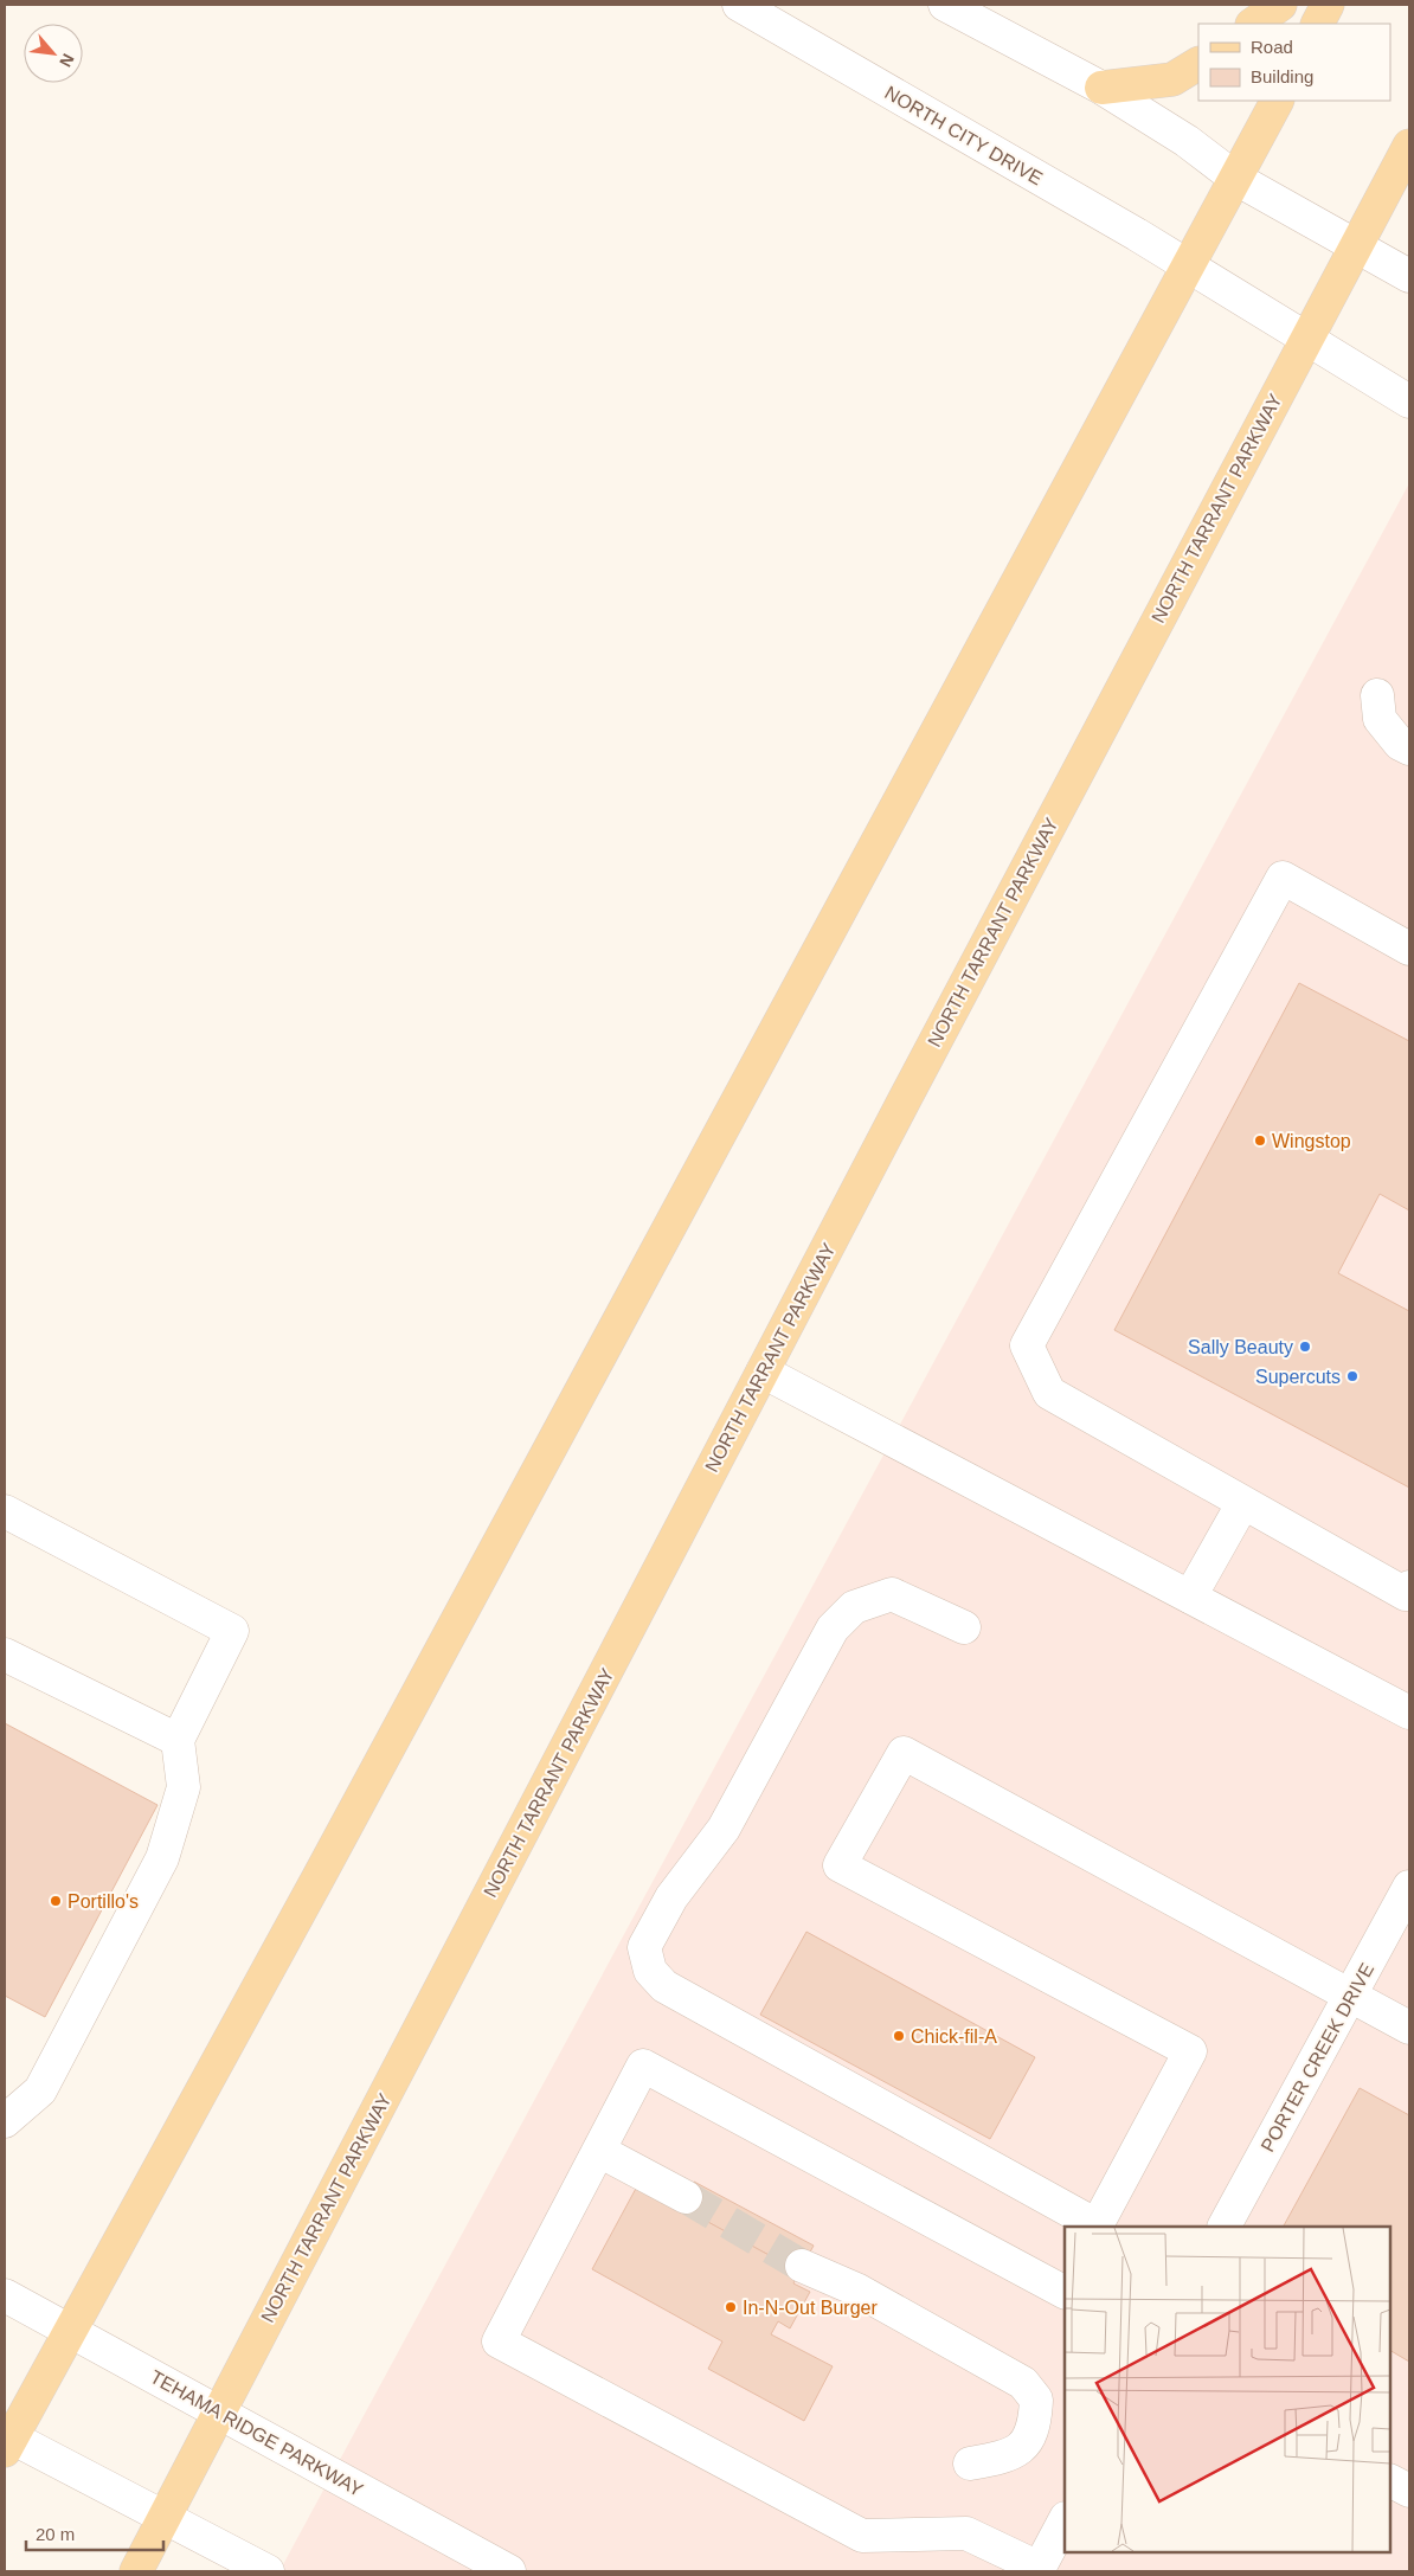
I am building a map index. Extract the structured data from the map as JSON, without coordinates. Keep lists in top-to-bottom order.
{
  "streets": {
    "main road": ["NORTH TARRANT PARKWAY"],
    "street": ["NORTH CITY DRIVE", "PORTER CREEK DRIVE", "TEHAMA RIDGE PARKWAY"]
  },
  "crossings": [
    ["NORTH CITY DRIVE", "NORTH TARRANT PARKWAY"],
    ["NORTH TARRANT PARKWAY", "TEHAMA RIDGE PARKWAY"]
  ],
  "places": [
    "Wingstop",
    "Sally Beauty",
    "Supercuts",
    "Portillo's",
    "Chick-fil-A",
    "In-N-Out Burger"
  ],
  "legend": ["Road", "Building"],
  "scale_bar": "20 m",
  "north": "bottom right"
}
